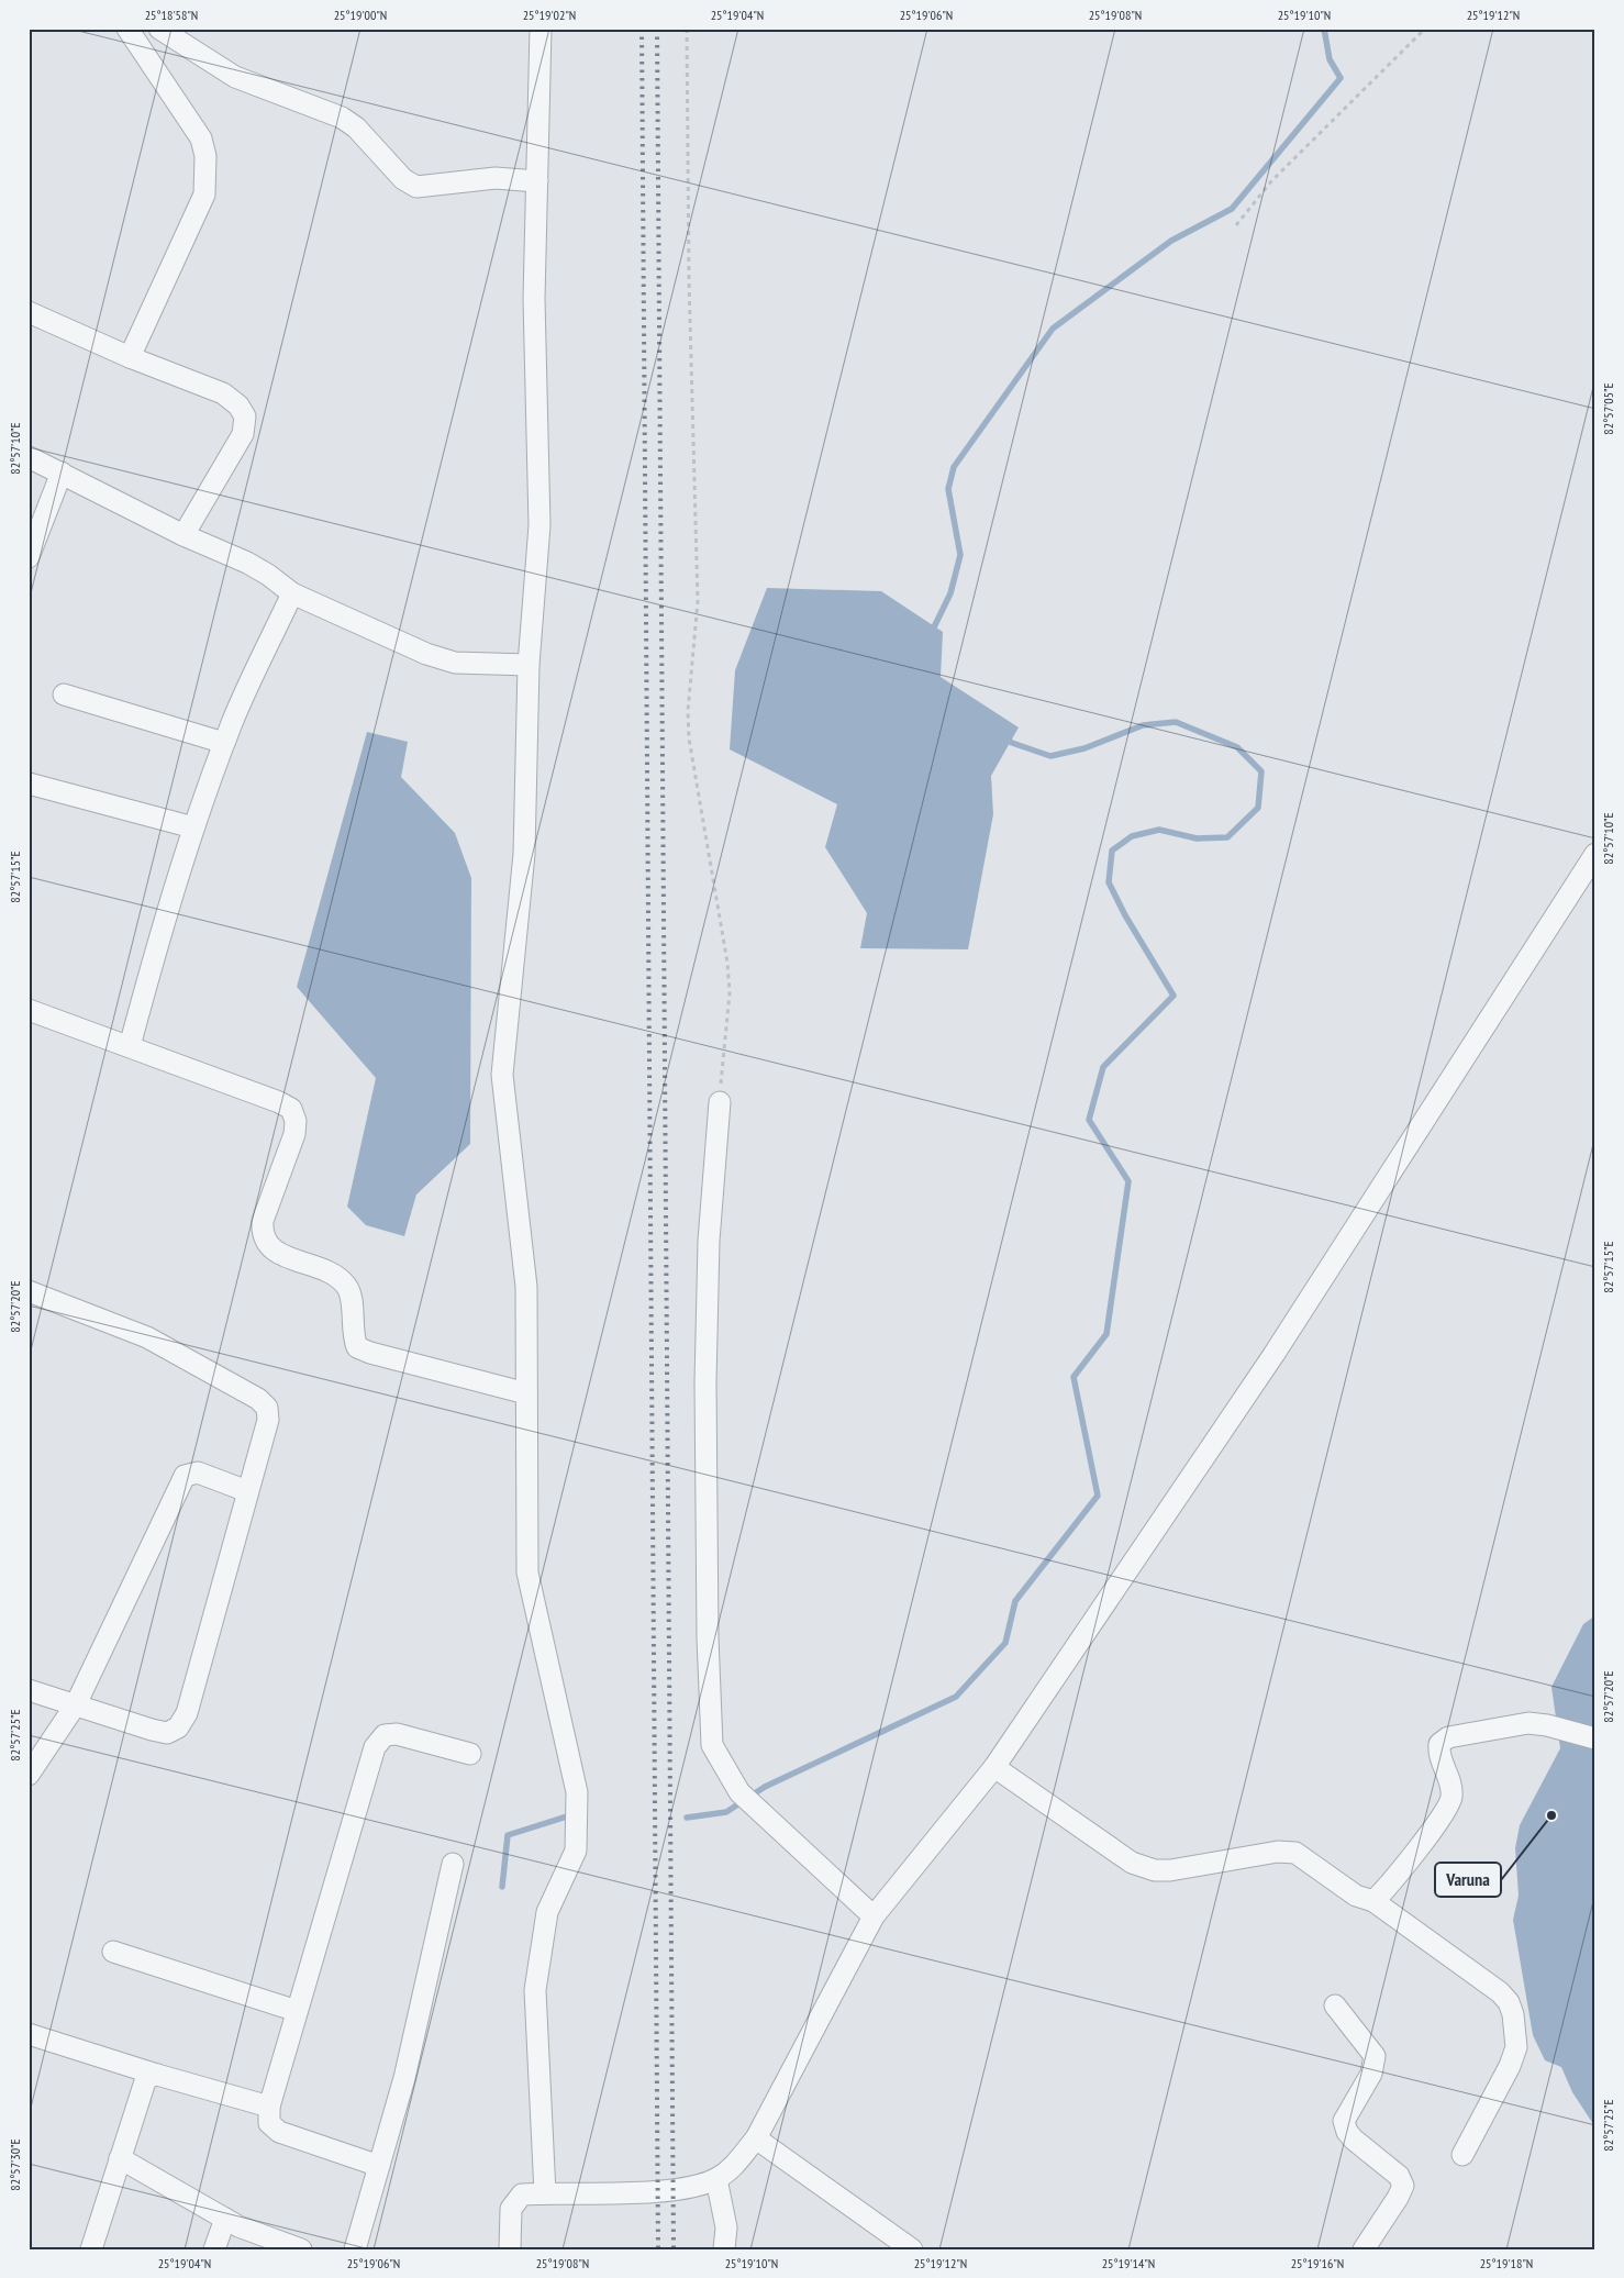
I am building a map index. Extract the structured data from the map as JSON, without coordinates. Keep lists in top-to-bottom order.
{
  "places": ["Varuna"],
  "coordinates": [
    "25°18'58\"N",
    "25°19'00\"N",
    "25°19'02\"N",
    "25°19'04\"N",
    "25°19'06\"N",
    "25°19'08\"N",
    "25°19'10\"N",
    "25°19'12\"N",
    "82°57'05\"E",
    "82°57'10\"E",
    "82°57'15\"E",
    "82°57'20\"E",
    "82°57'25\"E",
    "82°57'30\"E",
    "25°19'14\"N",
    "25°19'16\"N",
    "25°19'18\"N"
  ]
}
